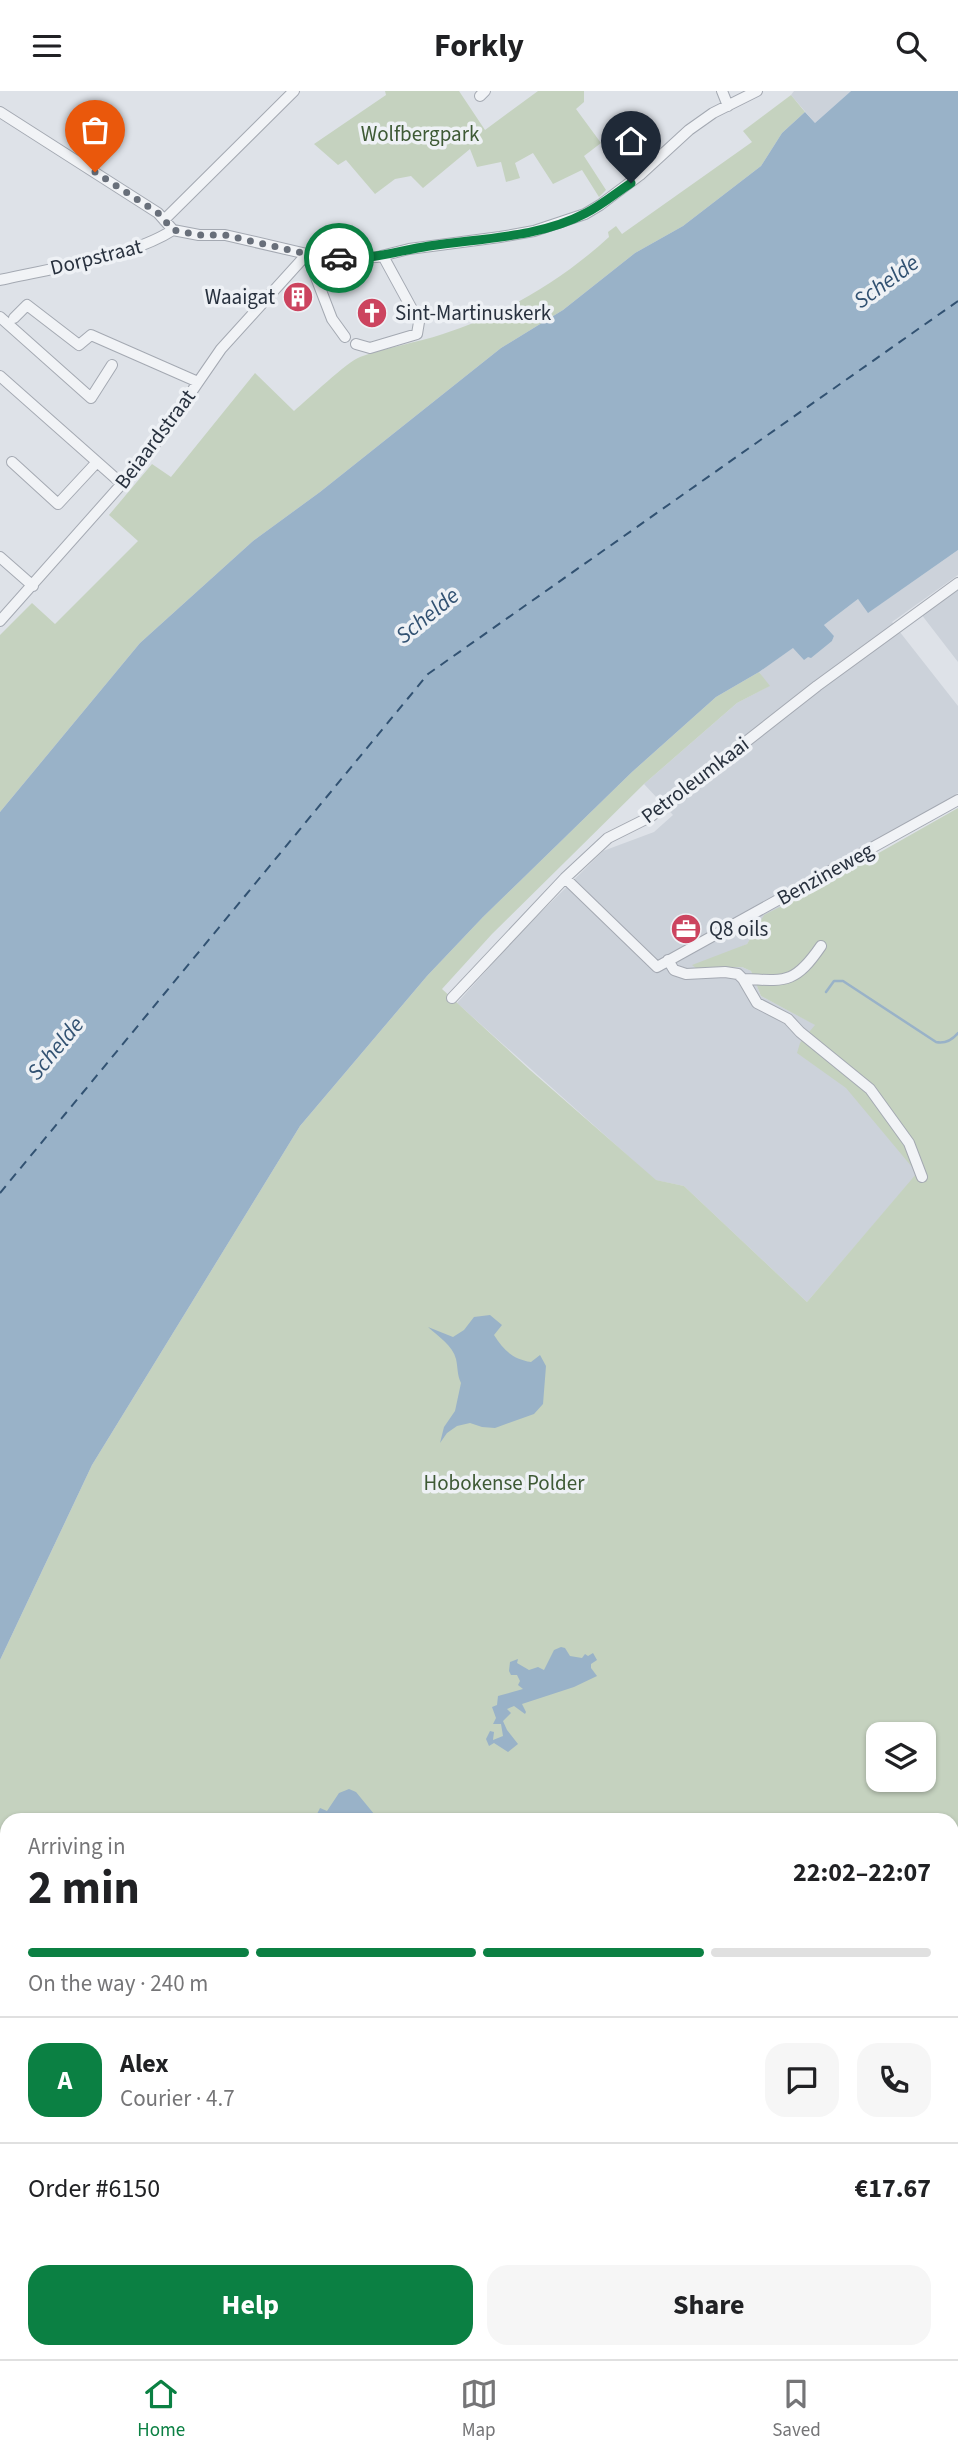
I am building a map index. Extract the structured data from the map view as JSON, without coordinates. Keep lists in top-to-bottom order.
{
  "streets": {
    "street": [
      "Dorpstraat",
      "Beiaardstraat",
      "Petroleumkaai",
      "Benzineweg"
    ]
  },
  "water": ["Schelde"],
  "parks": ["Wolfbergpark", "Hobokense Polder"],
  "places": {
    "building": ["Waaigat"],
    "church": ["Sint-Martinuskerk"],
    "office": ["Q8 oils"]
  },
  "page": {
    "header": "Forkly",
    "heading": ["2 min", "Arriving in", "22:02–22:07"],
    "panel": [
      "Alex",
      "Courier · 4.7",
      "Order #6150",
      "€17.67"
    ],
    "bar": "On the way · 240 m",
    "round": "A",
    "buttons": ["Help", "Share"],
    "tabs": ["Home", "Map", "Saved"]
  }
}
